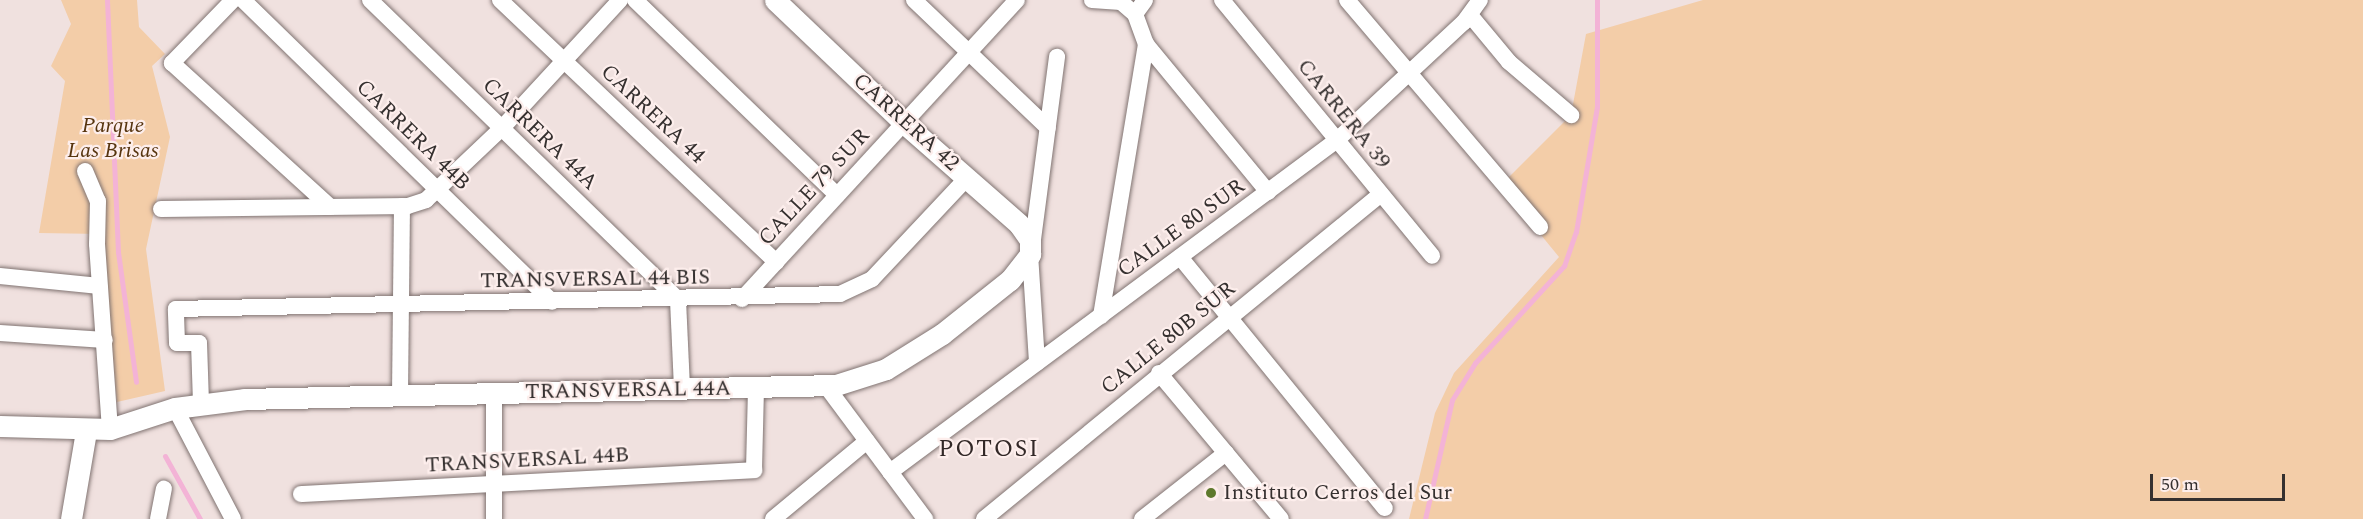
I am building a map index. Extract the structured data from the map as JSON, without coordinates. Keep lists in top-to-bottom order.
{
  "streets": {
    "street": [
      "CARRERA 44",
      "CARRERA 39",
      "CARRERA 42",
      "CARRERA 44A",
      "CARRERA 44B",
      "CALLE 79 SUR",
      "CALLE 80 SUR",
      "TRANSVERSAL 44 BIS",
      "CALLE 80B SUR",
      "TRANSVERSAL 44A",
      "TRANSVERSAL 44B"
    ]
  },
  "crossings": [
    ["CARRERA 44", "CALLE 79 SUR"],
    ["CARRERA 39", "CALLE 80 SUR"],
    ["CARRERA 39", "CALLE 80B SUR"],
    ["CARRERA 42", "CALLE 79 SUR"],
    ["CARRERA 42", "TRANSVERSAL 44 BIS"],
    ["CARRERA 42", "TRANSVERSAL 44A"],
    ["CARRERA 44A", "TRANSVERSAL 44 BIS"],
    ["CARRERA 44B", "TRANSVERSAL 44 BIS"],
    ["CALLE 79 SUR", "TRANSVERSAL 44 BIS"],
    ["TRANSVERSAL 44 BIS", "TRANSVERSAL 44A"],
    ["TRANSVERSAL 44A", "TRANSVERSAL 44B"]
  ],
  "districts": ["POTOSI"],
  "parks": ["Parque Las Brisas"],
  "places": ["Instituto Cerros del Sur"],
  "scale_bar": "50 m"
}
